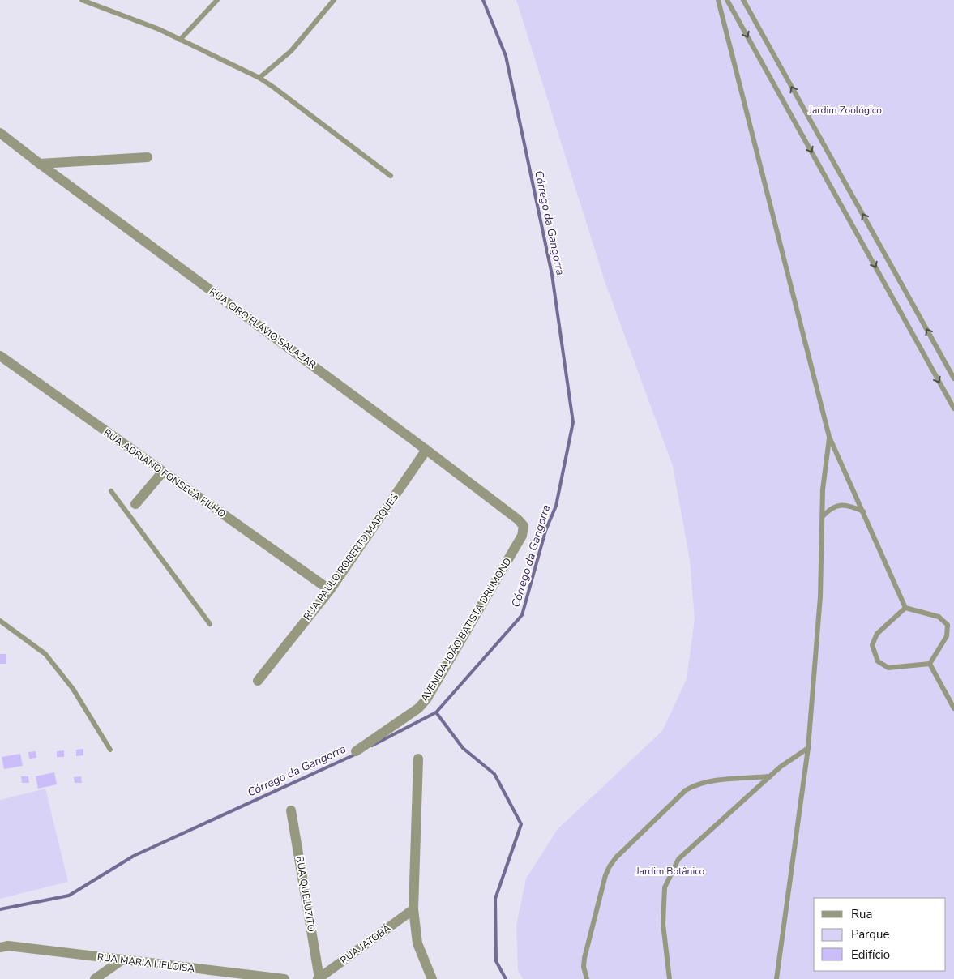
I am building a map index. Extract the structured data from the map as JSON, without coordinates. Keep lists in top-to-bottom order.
{
  "streets": {
    "street": [
      "RUA CIRO FLÁVIO SALAZAR",
      "RUA ADRIANO FONSECA FILHO",
      "RUA PAULO ROBERTO MARQUES",
      "AVENIDA JOÃO BATISTA DRUMOND",
      "RUA QUELUZITO",
      "RUA JATOBÁ",
      "RUA MARIA HELOISA"
    ]
  },
  "crossings": [
    ["RUA CIRO FLÁVIO SALAZAR", "RUA PAULO ROBERTO MARQUES"],
    ["RUA CIRO FLÁVIO SALAZAR", "AVENIDA JOÃO BATISTA DRUMOND"],
    ["RUA ADRIANO FONSECA FILHO", "RUA PAULO ROBERTO MARQUES"],
    ["RUA QUELUZITO", "RUA JATOBÁ"]
  ],
  "water": ["Córrego da Gangorra"],
  "parks": ["Jardim Zoológico", "Jardim Botânico"],
  "legend": ["Rua", "Parque", "Edifício"]
}
